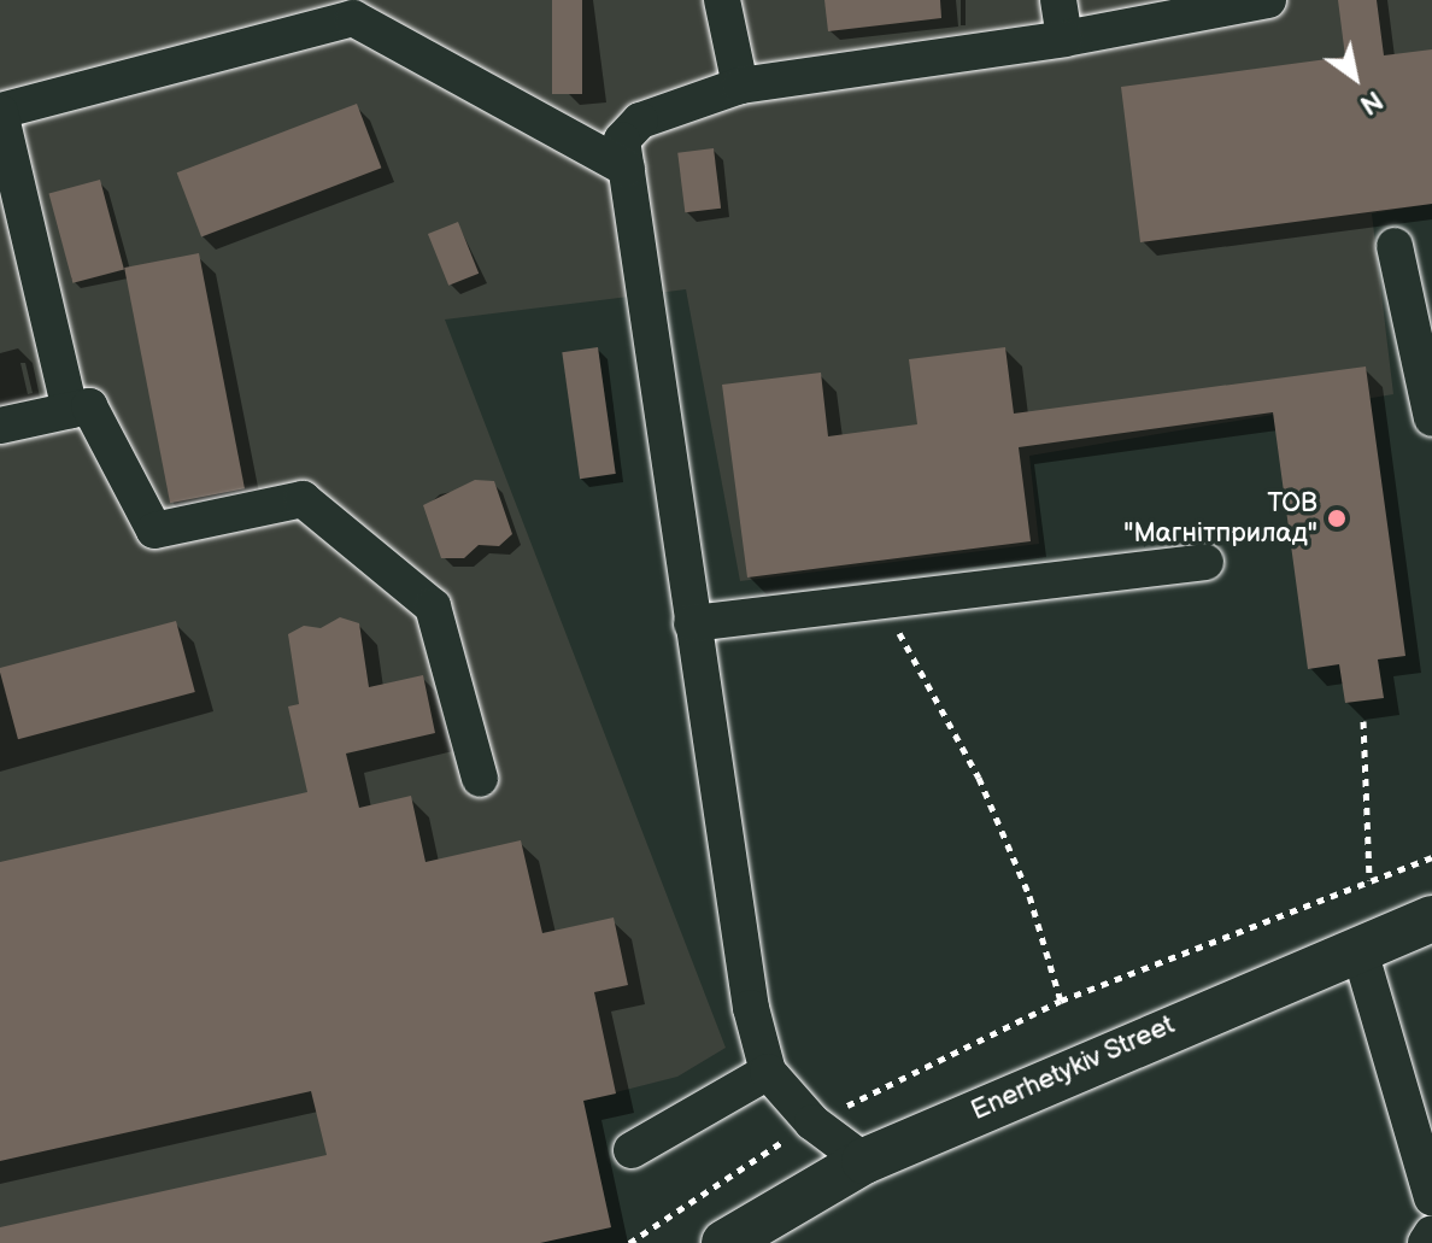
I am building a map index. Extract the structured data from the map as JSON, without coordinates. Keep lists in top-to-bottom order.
{
  "streets": {
    "main road": ["Enerhetykiv Street"]
  },
  "places": ["ТОВ \"Магнітприлад\""],
  "north": "bottom right"
}
